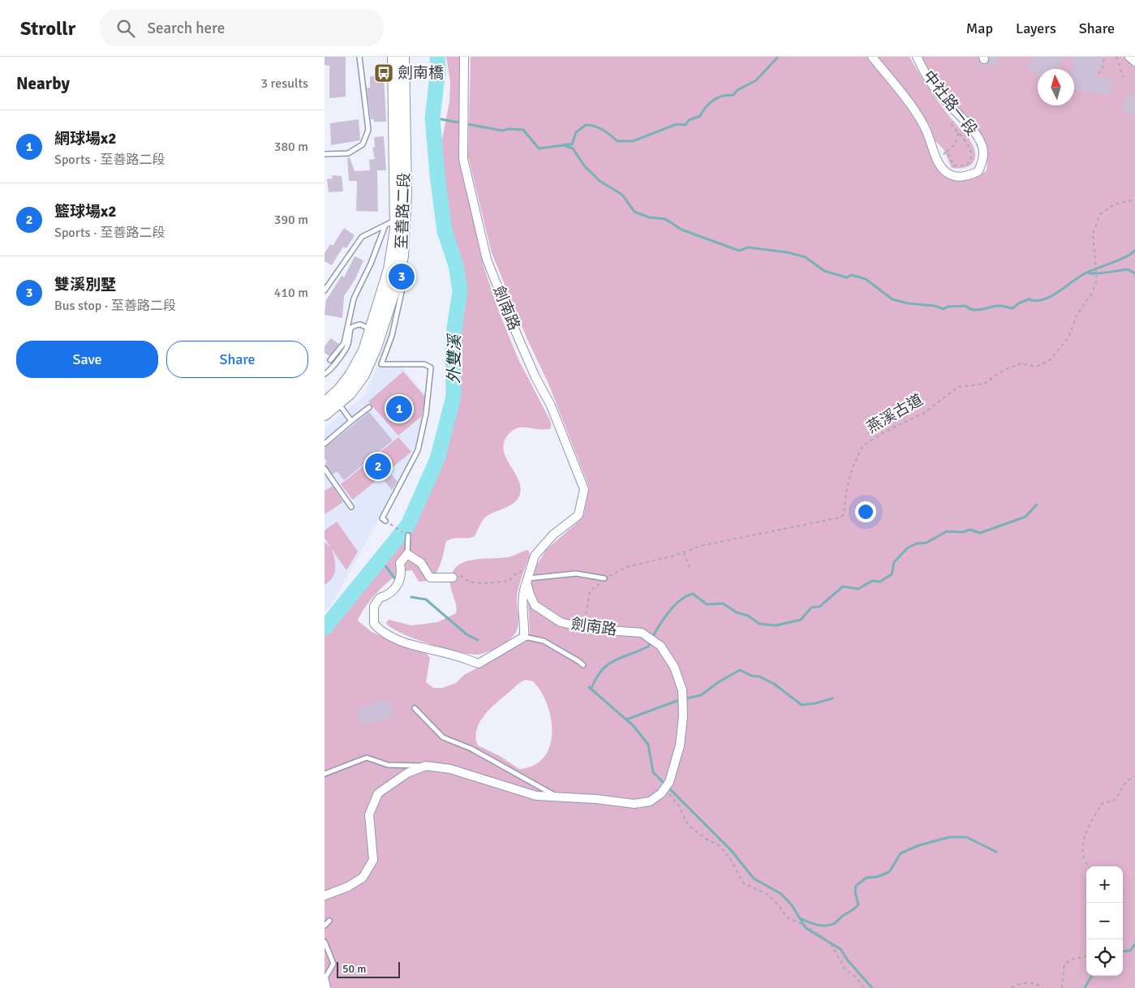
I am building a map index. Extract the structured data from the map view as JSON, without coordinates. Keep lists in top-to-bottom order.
{
  "streets": {
    "street": ["中社路一段", "至善路二段", "劍南路"],
    "path": ["燕溪古道"]
  },
  "water": ["外雙溪"],
  "places": {
    "bus stop": ["劍南橋"]
  },
  "scale_bar": "50 m",
  "north": "top",
  "page": {
    "header": "Strollr",
    "search": "Search here",
    "nav": ["Map", "Layers", "Share"],
    "heading": ["Nearby", "3 results"],
    "list": [
      {
        "mark": "1",
        "name": "網球場x2",
        "note": "Sports · 至善路二段",
        "value": "380 m"
      },
      {
        "mark": "2",
        "name": "籃球場x2",
        "note": "Sports · 至善路二段",
        "value": "390 m"
      },
      {
        "mark": "3",
        "name": "雙溪別墅",
        "note": "Bus stop · 至善路二段",
        "value": "410 m"
      }
    ],
    "pins": ["3", "1", "2"],
    "buttons": ["Save", "Share"],
    "map_buttons": ["+", "−"],
    "scale": "50 m"
  }
}
